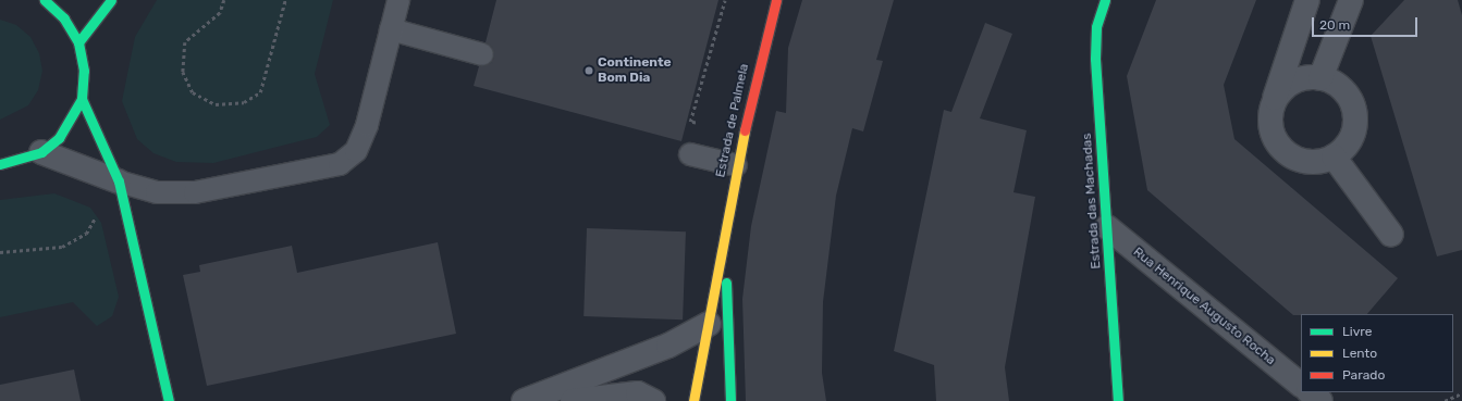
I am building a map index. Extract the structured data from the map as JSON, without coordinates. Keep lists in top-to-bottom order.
{
  "streets": {
    "street": ["Estrada de Palmela", "Estrada das Machadas", "Rua Henrique Augusto Rocha"]
  },
  "crossings": [
    ["Estrada das Machadas", "Rua Henrique Augusto Rocha"]
  ],
  "places": ["Continente Bom Dia"],
  "legend": ["Livre", "Lento", "Parado"],
  "scale_bar": "20 m"
}
